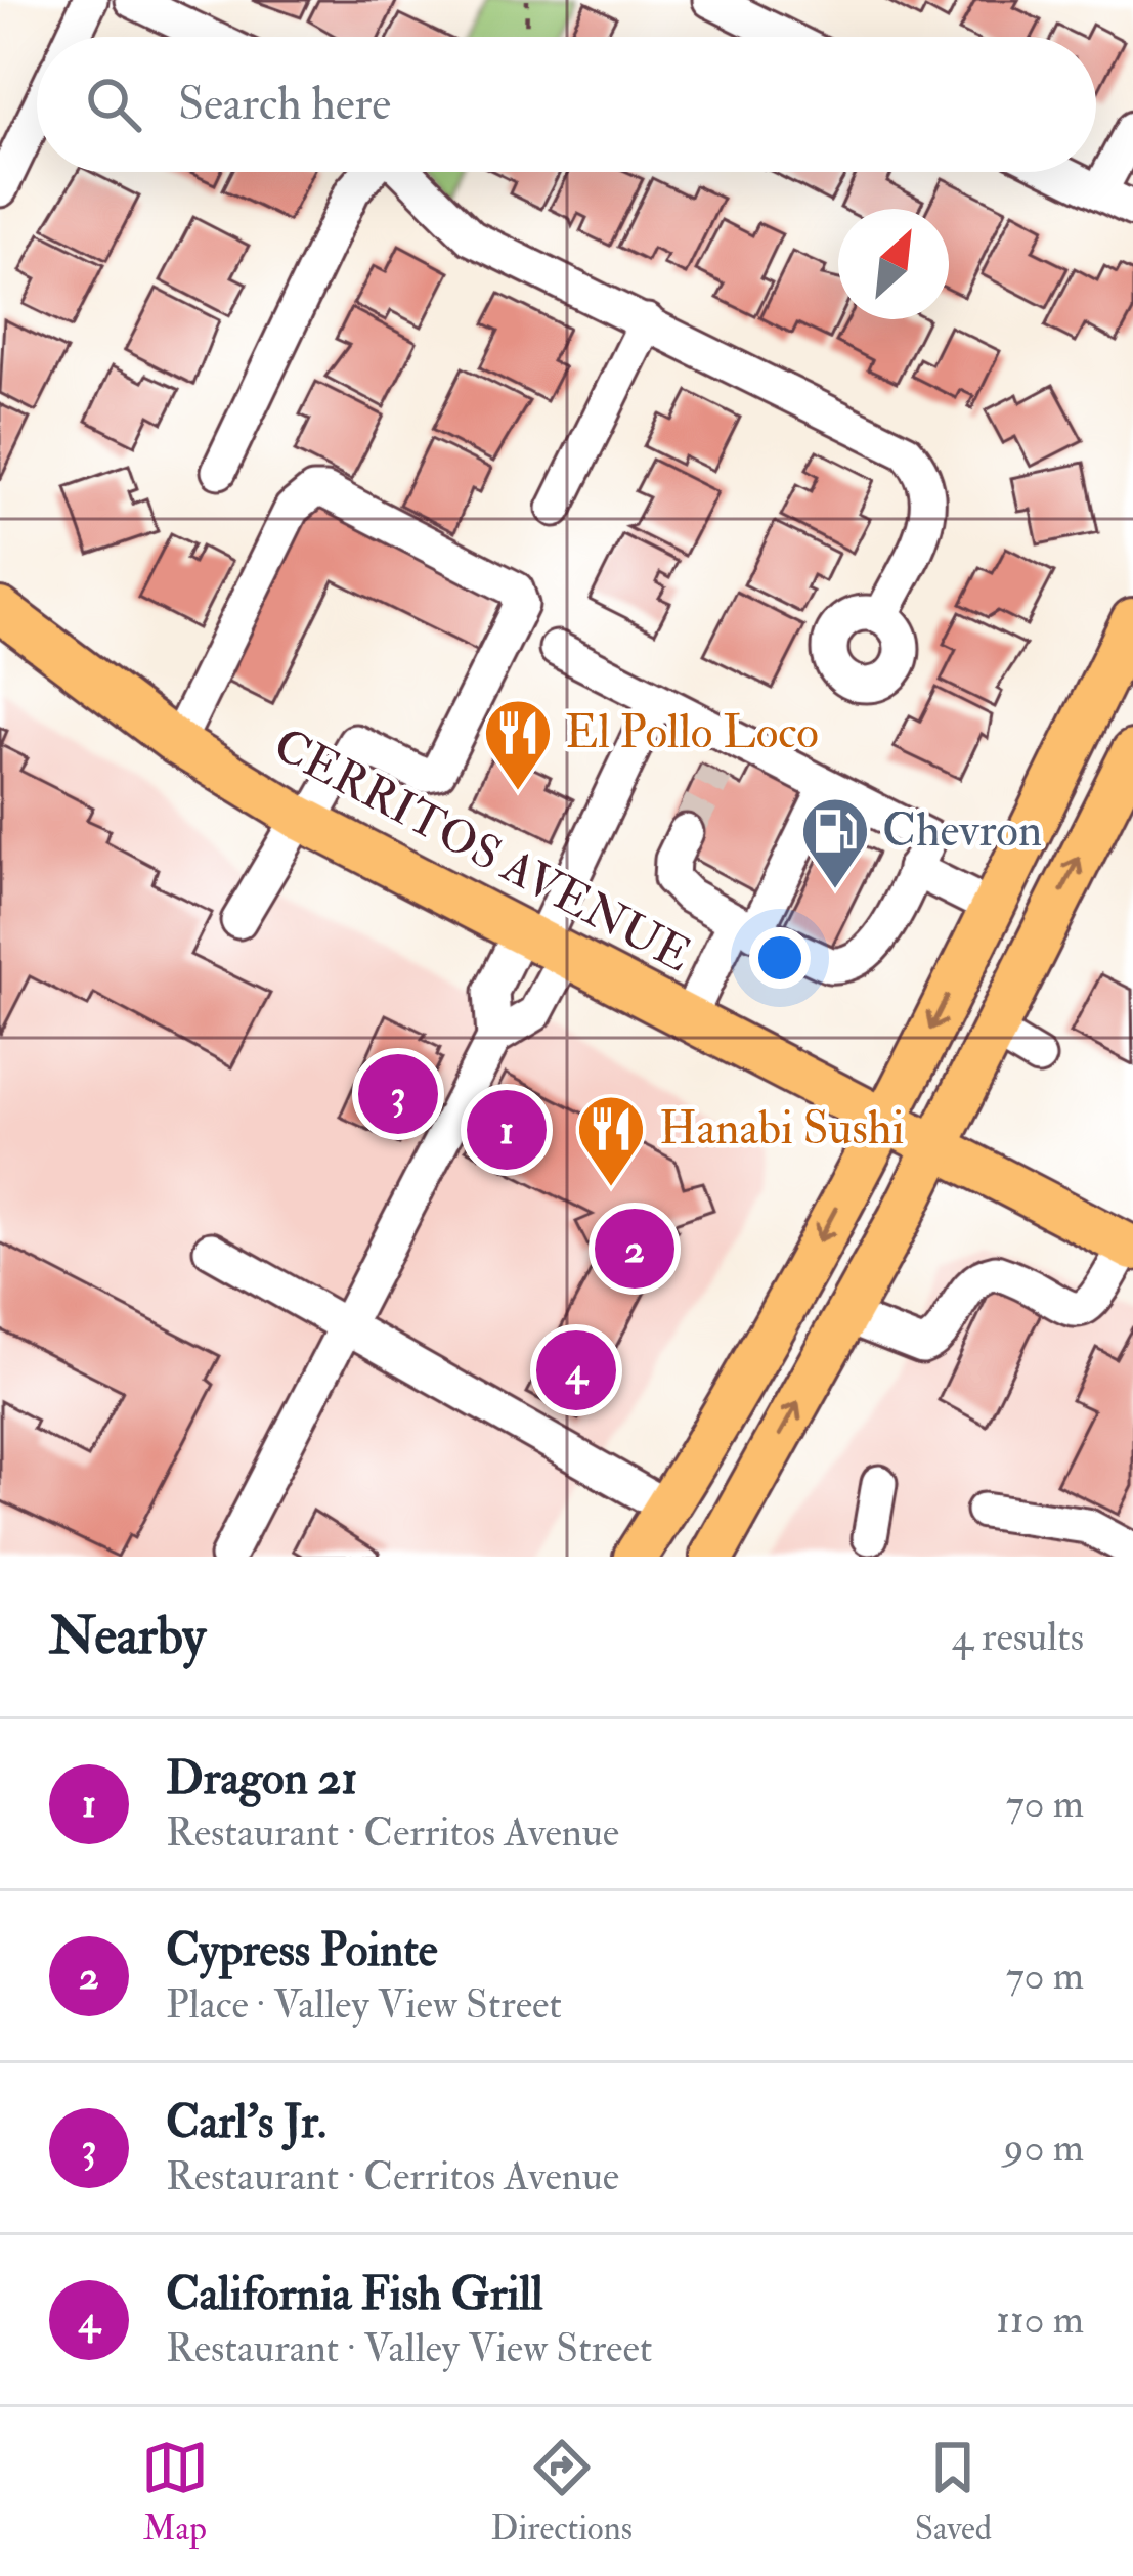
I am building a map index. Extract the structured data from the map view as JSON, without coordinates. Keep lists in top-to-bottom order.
{
  "streets": {
    "main road": ["CERRITOS AVENUE"]
  },
  "places": {
    "restaurant": ["El Pollo Loco", "Hanabi Sushi"],
    "fuel station": ["Chevron"]
  },
  "north": "top right",
  "page": {
    "search": "Search here",
    "pins": [
      "3",
      "1",
      "2",
      "4"
    ],
    "heading": ["Nearby", "4 results"],
    "list": [
      {
        "mark": "1",
        "name": "Dragon 21",
        "note": "Restaurant · Cerritos Avenue",
        "value": "70 m"
      },
      {
        "mark": "2",
        "name": "Cypress Pointe",
        "note": "Place · Valley View Street",
        "value": "70 m"
      },
      {
        "mark": "3",
        "name": "Carl's Jr.",
        "note": "Restaurant · Cerritos Avenue",
        "value": "90 m"
      },
      {
        "mark": "4",
        "name": "California Fish Grill",
        "note": "Restaurant · Valley View Street",
        "value": "110 m"
      }
    ],
    "nav": ["Map", "Directions", "Saved"]
  }
}
